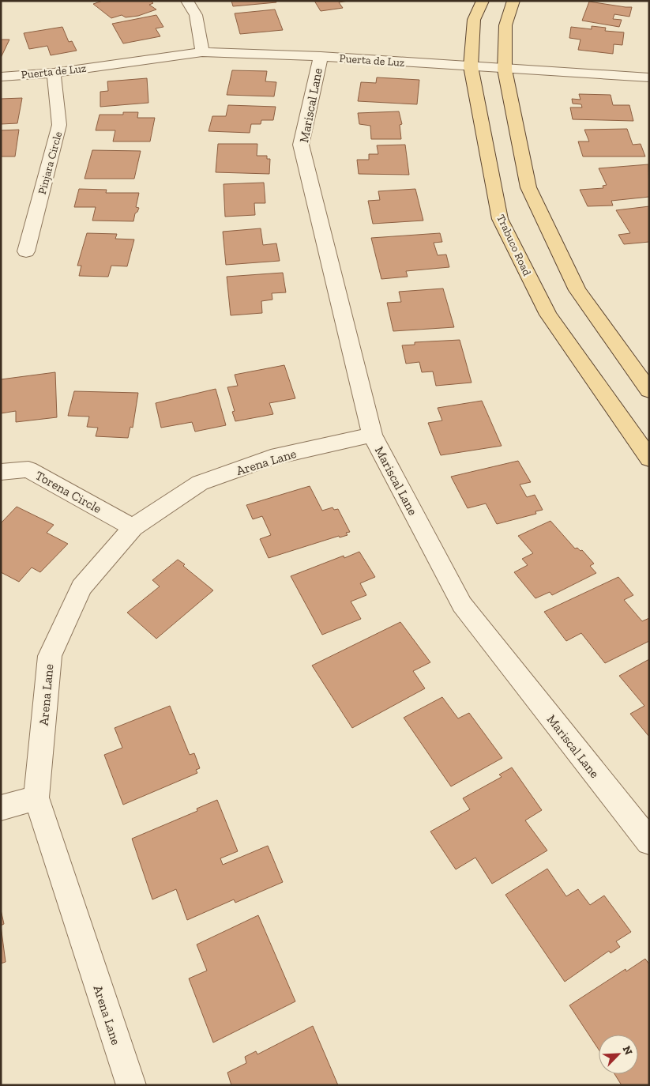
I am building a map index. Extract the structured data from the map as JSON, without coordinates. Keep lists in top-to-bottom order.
{
  "streets": {
    "main road": ["Trabuco Road"],
    "street": [
      "Puerta de Luz",
      "Mariscal Lane",
      "Pinjara Circle",
      "Arena Lane",
      "Torena Circle"
    ]
  },
  "crossings": [
    ["Puerta de Luz", "Mariscal Lane"],
    ["Puerta de Luz", "Pinjara Circle"],
    ["Puerta de Luz", "Trabuco Road"],
    ["Mariscal Lane", "Arena Lane"],
    ["Arena Lane", "Torena Circle"]
  ],
  "north": "top right"
}
